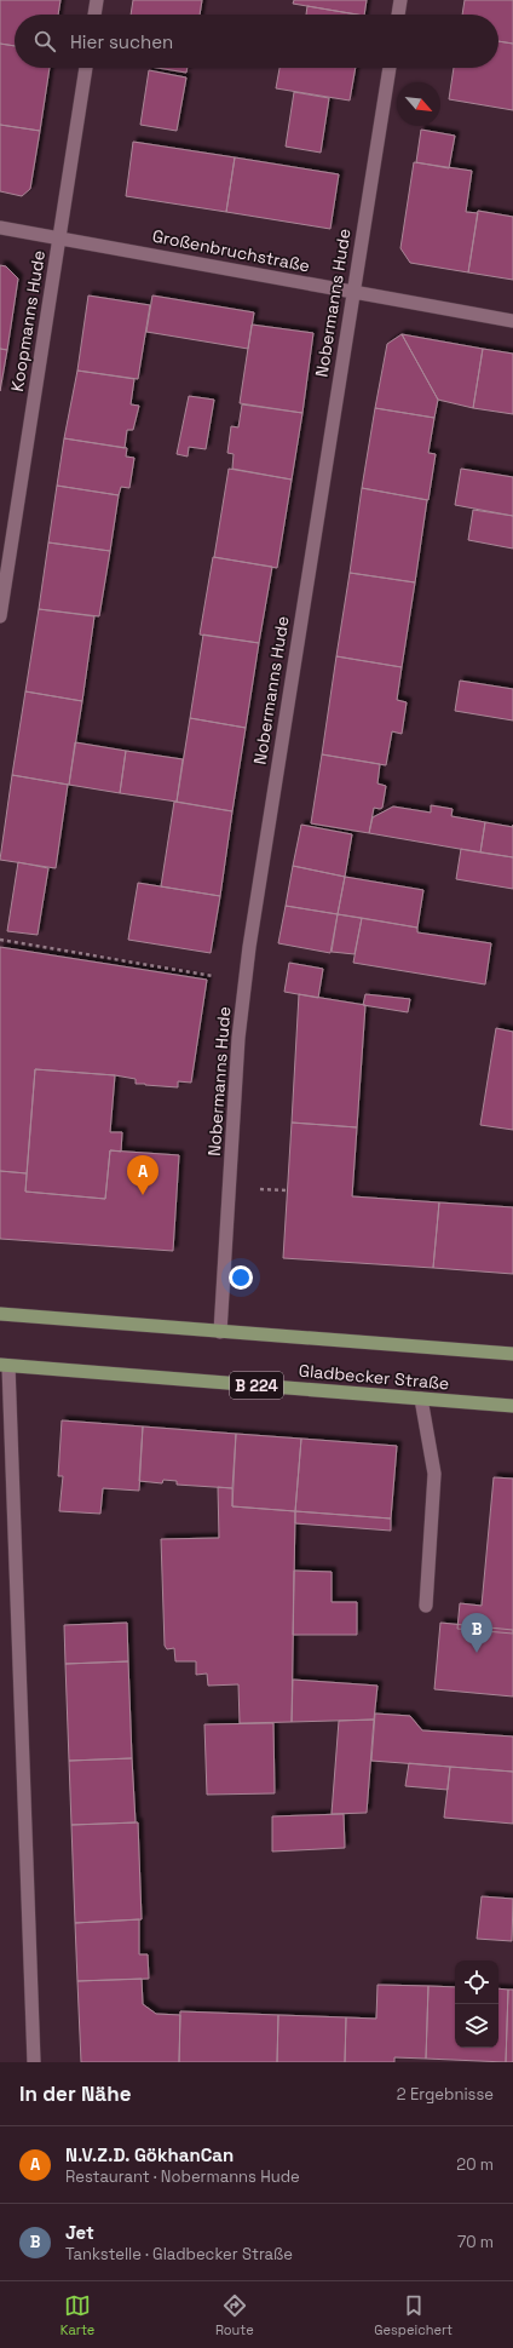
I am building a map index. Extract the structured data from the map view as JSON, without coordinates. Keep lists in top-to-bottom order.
{
  "streets": {
    "main road": ["Gladbecker Straße", "B 224"],
    "street": ["Großenbruchstraße", "Nobermanns Hude", "Koopmanns Hude"]
  },
  "crossings": [
    ["Großenbruchstraße", "Nobermanns Hude"],
    ["Großenbruchstraße", "Koopmanns Hude"],
    ["Nobermanns Hude", "Gladbecker Straße"]
  ],
  "north": "bottom right",
  "page": {
    "search": "Hier suchen",
    "pins": ["A", "B"],
    "heading": ["In der Nähe", "2 Ergebnisse"],
    "list": [
      {
        "mark": "A",
        "name": "N.V.Z.D. GökhanCan",
        "note": "Restaurant · Nobermanns Hude",
        "value": "20 m"
      },
      {
        "mark": "B",
        "name": "Jet",
        "note": "Tankstelle · Gladbecker Straße",
        "value": "70 m"
      }
    ],
    "nav": ["Karte", "Route", "Gespeichert"]
  }
}
